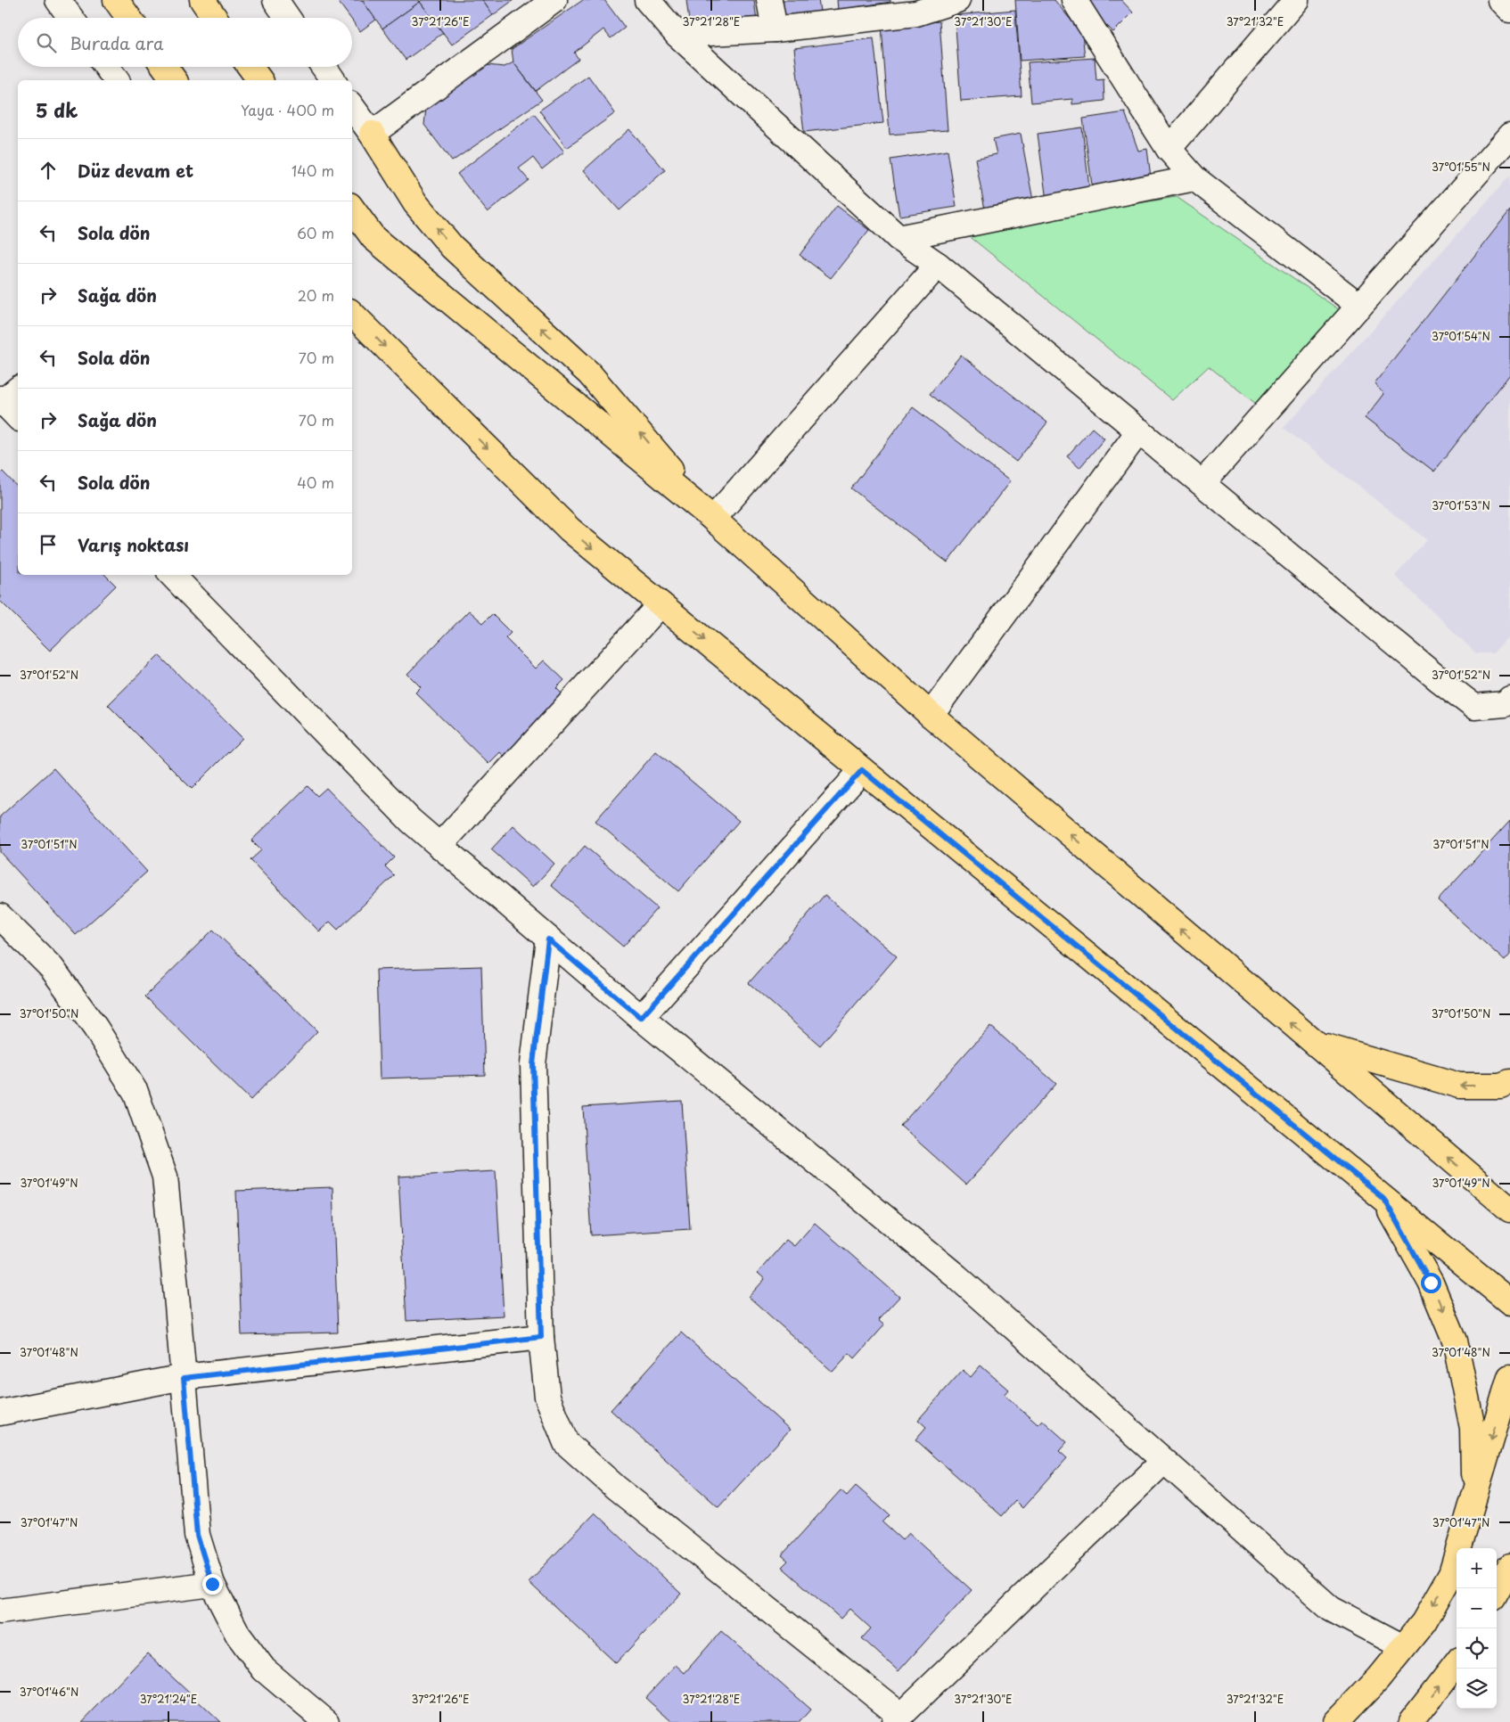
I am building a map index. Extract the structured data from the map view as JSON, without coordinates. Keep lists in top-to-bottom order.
{
  "page": {
    "search": "Burada ara",
    "heading": ["5 dk", "Yaya · 400 m"],
    "list": [
      ["Düz devam et", "140 m"],
      ["Sola dön", "60 m"],
      ["Sağa dön", "20 m"],
      ["Sola dön", "70 m"],
      ["Sağa dön", "70 m"],
      ["Sola dön", "40 m"],
      "Varış noktası"
    ],
    "map_buttons": ["+", "−"]
  },
  "coordinates": [
    "37°21'26\"E",
    "37°21'28\"E",
    "37°21'30\"E",
    "37°21'32\"E",
    "37°01'55\"N",
    "37°01'54\"N",
    "37°01'53\"N",
    "37°01'52\"N",
    "37°01'51\"N",
    "37°01'50\"N",
    "37°01'49\"N",
    "37°01'48\"N",
    "37°01'47\"N",
    "37°01'46\"N",
    "37°21'24\"E"
  ]
}
